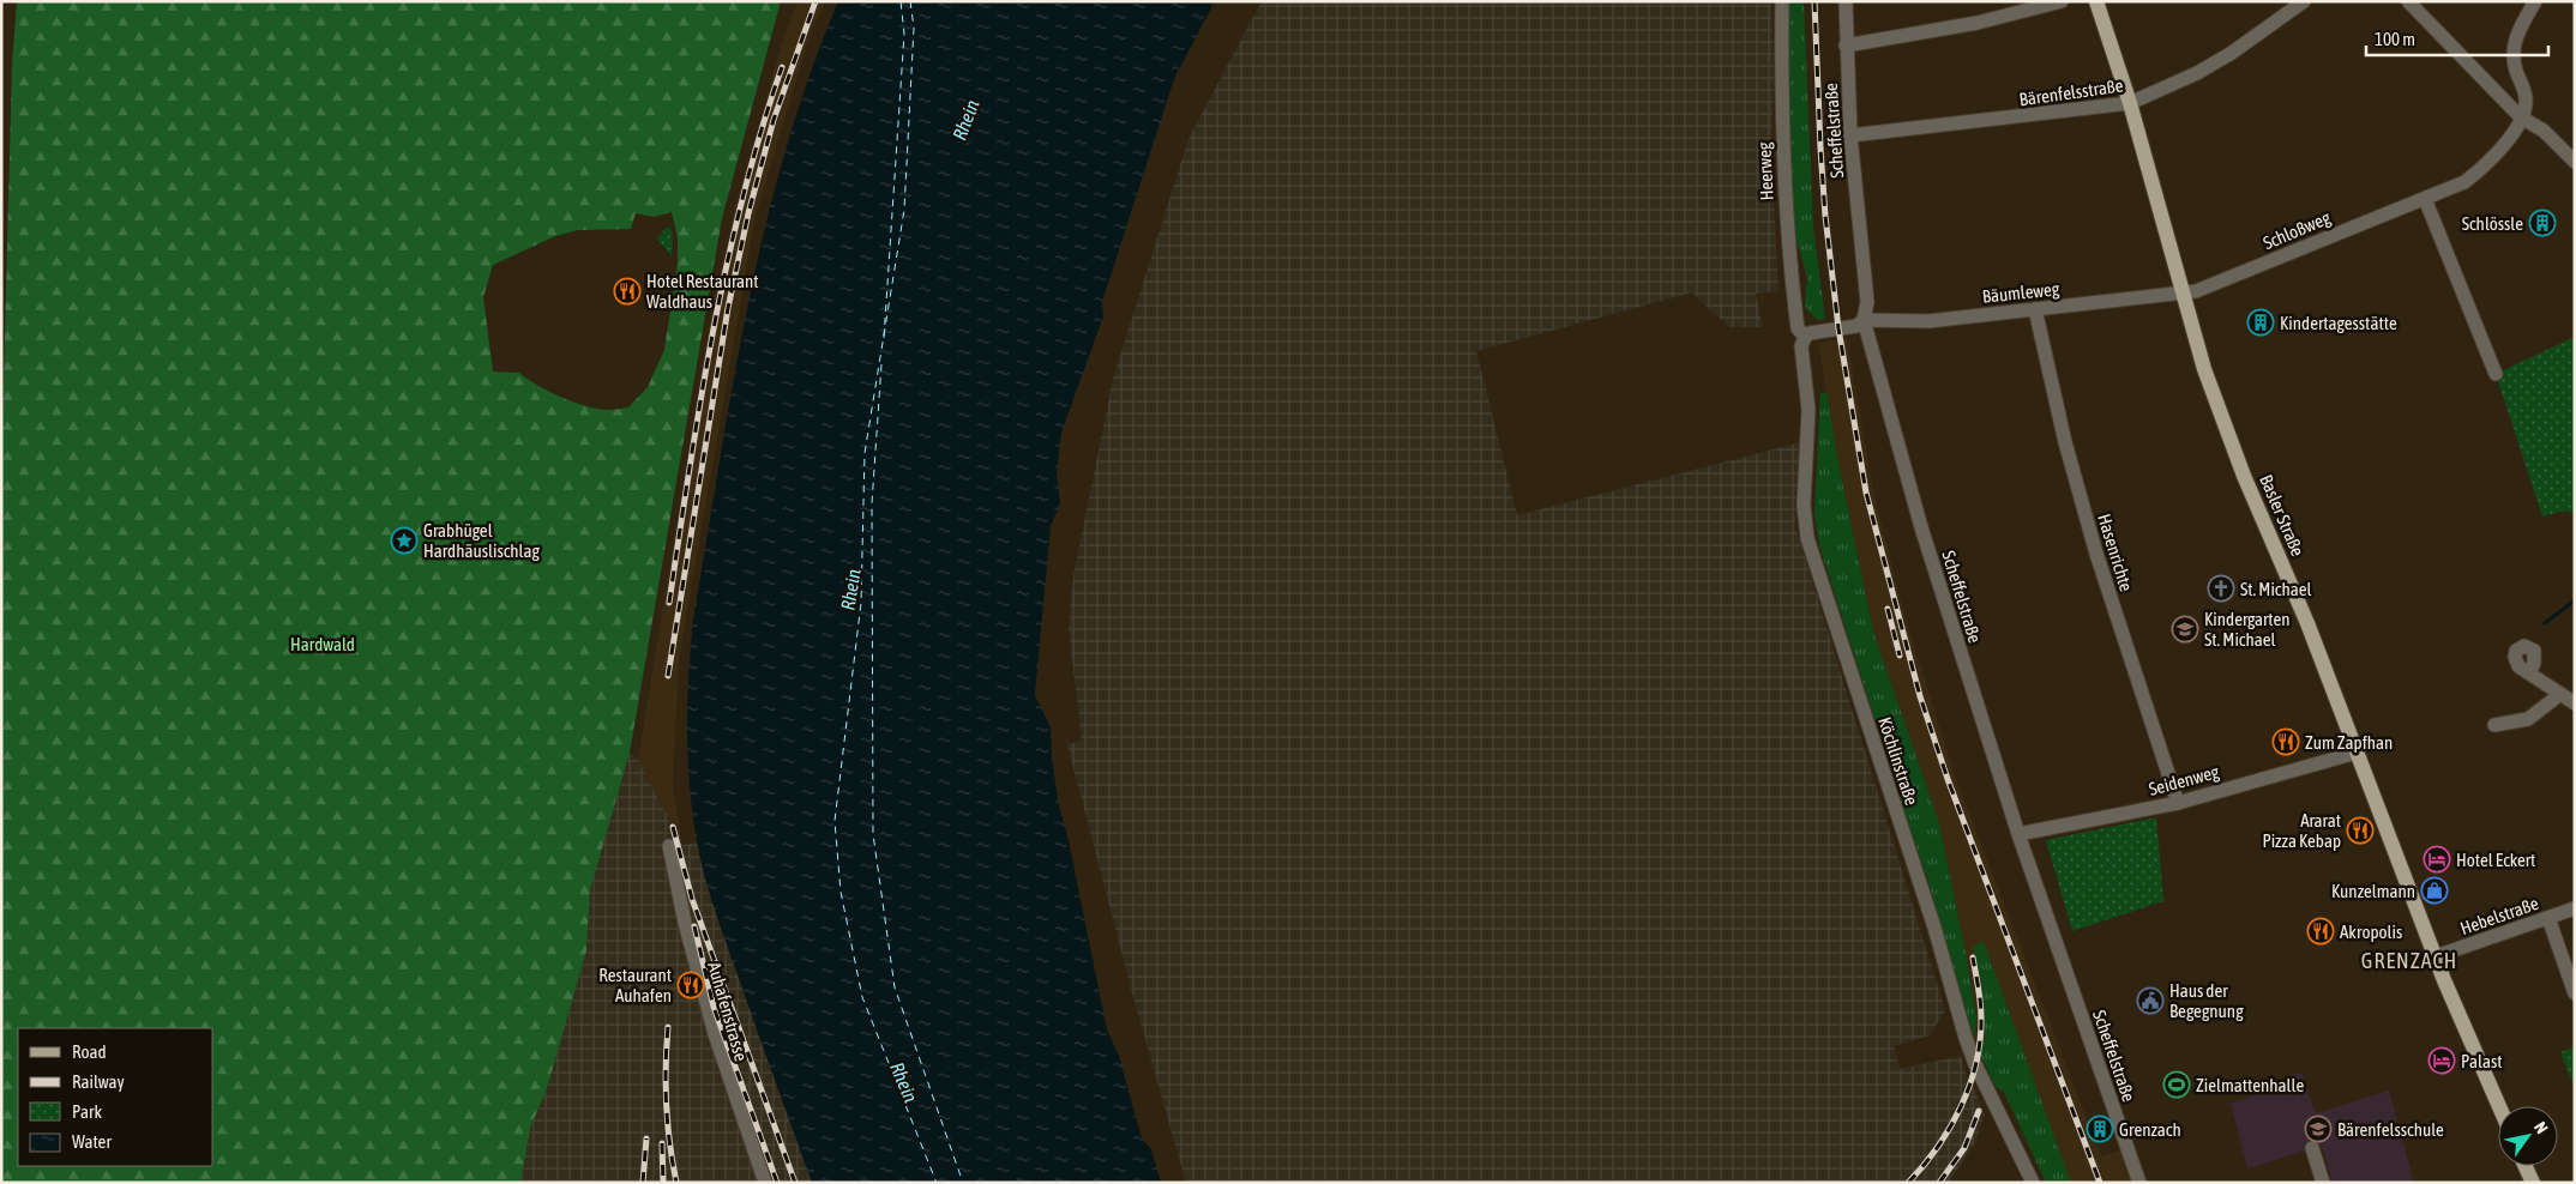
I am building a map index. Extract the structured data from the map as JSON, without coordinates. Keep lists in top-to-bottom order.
{
  "streets": {
    "main road": ["Basler Straße"],
    "street": [
      "Bärenfelsstraße",
      "Scheffelstraße",
      "Heerweg",
      "Schloßweg",
      "Bäumleweg",
      "Hasenrichte",
      "Köchlinstraße",
      "Seidenweg",
      "Hebelstraße",
      "Auhafenstrasse"
    ]
  },
  "crossings": [
    ["Bärenfelsstraße", "Scheffelstraße"],
    ["Bärenfelsstraße", "Basler Straße"],
    ["Scheffelstraße", "Bäumleweg"],
    ["Scheffelstraße", "Seidenweg"],
    ["Heerweg", "Köchlinstraße"],
    ["Schloßweg", "Bäumleweg"],
    ["Schloßweg", "Basler Straße"],
    ["Bäumleweg", "Basler Straße"],
    ["Bäumleweg", "Hasenrichte"],
    ["Basler Straße", "Seidenweg"],
    ["Basler Straße", "Hebelstraße"],
    ["Hasenrichte", "Seidenweg"]
  ],
  "districts": ["GRENZACH"],
  "water": ["Rhein"],
  "parks": ["Hardwald"],
  "places": {
    "building": ["Schlössle", "Kindertagesstätte", "Grenzach"],
    "restaurant": [
      "Hotel Restaurant Waldhaus",
      "Zum Zapfhan",
      "Ararat Pizza Kebap",
      "Akropolis",
      "Restaurant Auhafen"
    ],
    "place": ["Grabhügel Hardhäuslischlag"],
    "church": ["St. Michael"],
    "school or university": ["Kindergarten St. Michael", "Bärenfelsschule"],
    "hotel": ["Hotel Eckert", "Palast"],
    "shop": ["Kunzelmann"],
    "public building": ["Haus der Begegnung"],
    "sports": ["Zielmattenhalle"]
  },
  "legend": [
    "Road",
    "Railway",
    "Park",
    "Water"
  ],
  "scale_bar": "100 m",
  "north": "top right"
}
